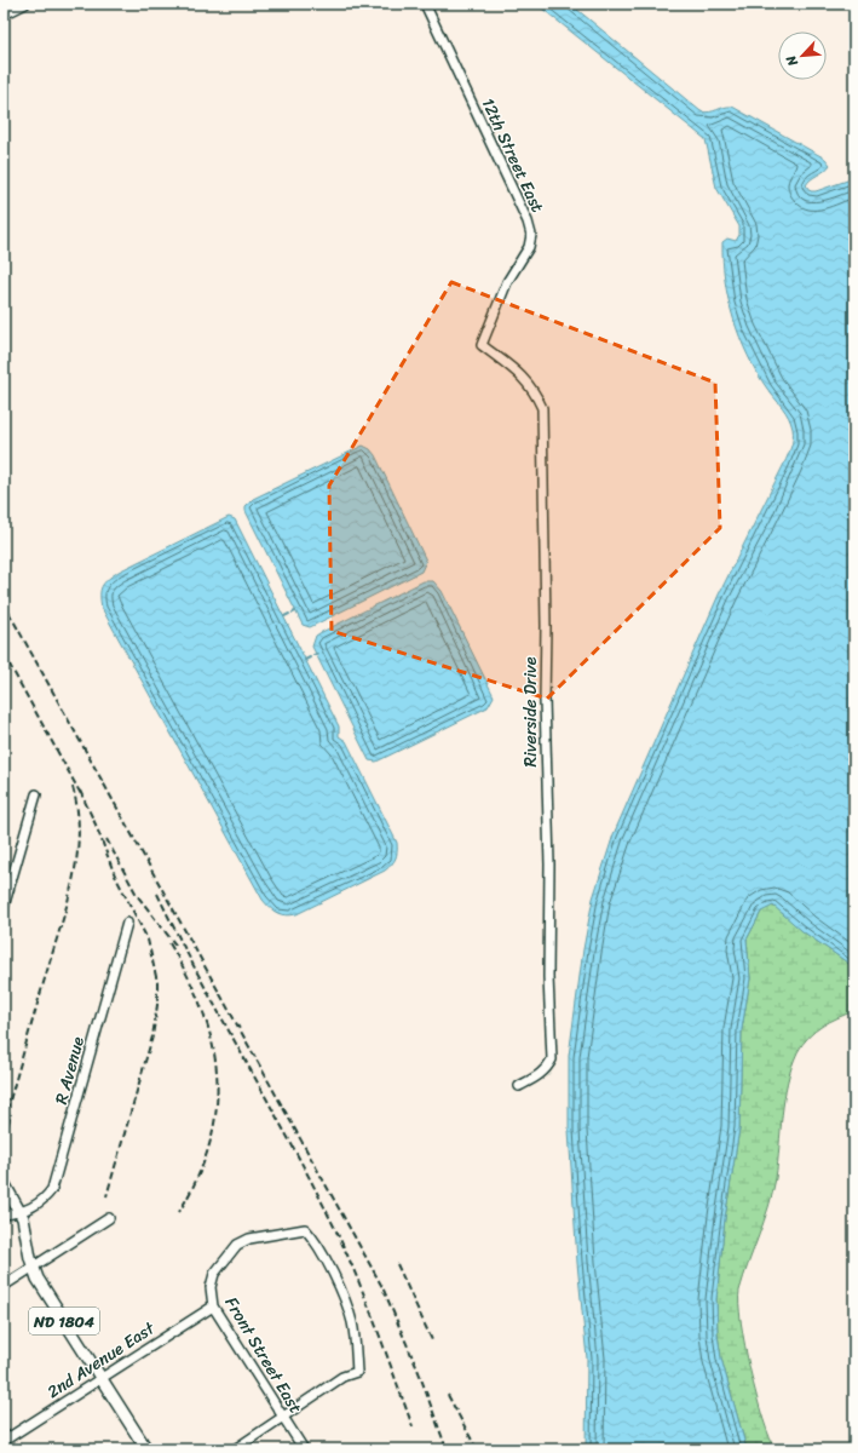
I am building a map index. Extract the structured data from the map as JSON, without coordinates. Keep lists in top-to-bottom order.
{
  "streets": {
    "main road": ["ND 1804"],
    "street": [
      "12th Street East",
      "Riverside Drive",
      "R Avenue",
      "Front Street East",
      "2nd Avenue East"
    ]
  },
  "crossings": [
    ["12th Street East", "Riverside Drive"],
    ["R Avenue", "ND 1804"],
    ["ND 1804", "2nd Avenue East"],
    ["Front Street East", "2nd Avenue East"]
  ],
  "north": "bottom left"
}
